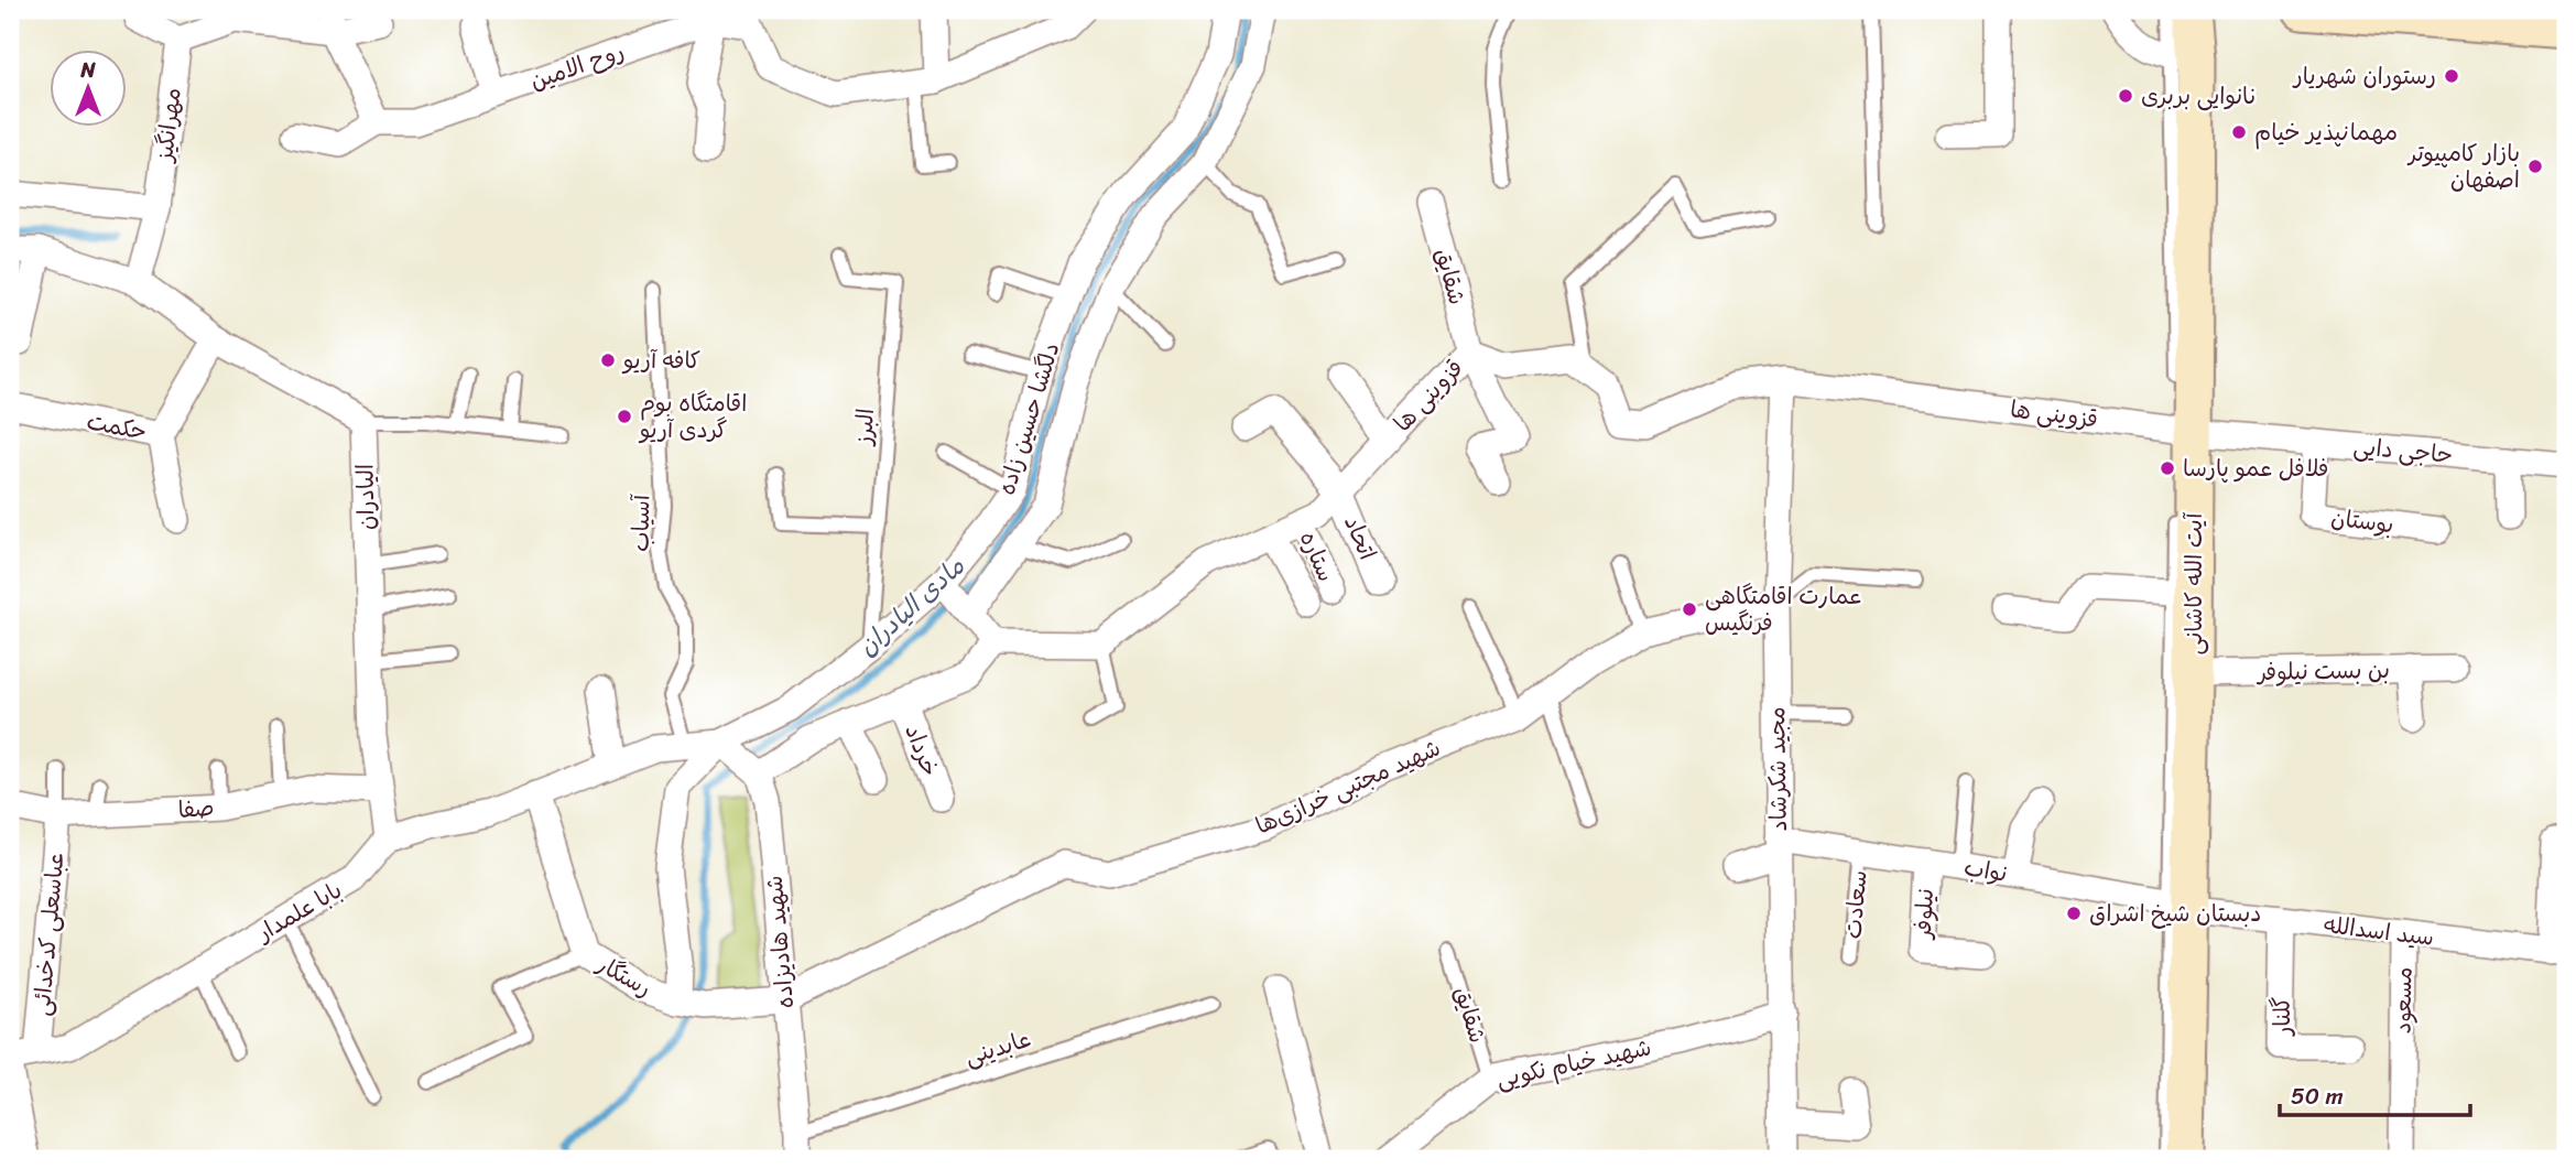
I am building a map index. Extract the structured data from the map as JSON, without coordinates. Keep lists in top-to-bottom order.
{
  "streets": {
    "main road": ["آیت الله کاشانی"],
    "street": [
      "روح الامین",
      "مهرانگیز",
      "شقایق",
      "قزوینی ها",
      "دلگشا حسین زاده",
      "حکمت",
      "حاجی دایی",
      "الیادران",
      "بوستان",
      "اتحاد",
      "ستاره",
      "بن بست نیلوفر",
      "خرداد",
      "مجید شکرشاد",
      "شهید مجتبی خرازی‌ها",
      "صفا",
      "نواب",
      "بابا علمدار",
      "نیلوفر",
      "سید اسدالله",
      "عباسعلی کدخدائی",
      "شهید هادیزاده",
      "رستگار",
      "مسعود",
      "گلنار",
      "شهید خیام نکویی"
    ],
    "lane": [
      "البرز",
      "آسیاب",
      "سعادت",
      "عابدینی"
    ]
  },
  "crossings": [
    ["شقایق", "قزوینی ها"],
    ["شقایق", "شهید خیام نکویی"],
    ["قزوینی ها", "حاجی دایی"],
    ["قزوینی ها", "اتحاد"],
    ["قزوینی ها", "ستاره"],
    ["قزوینی ها", "آیت الله کاشانی"],
    ["قزوینی ها", "مجید شکرشاد"],
    ["دلگشا حسین زاده", "البرز"],
    ["حاجی دایی", "بوستان"],
    ["حاجی دایی", "آیت الله کاشانی"],
    ["الیادران", "صفا"],
    ["الیادران", "بابا علمدار"],
    ["آیت الله کاشانی", "بن بست نیلوفر"],
    ["آیت الله کاشانی", "نواب"],
    ["آیت الله کاشانی", "سید اسدالله"],
    ["مجید شکرشاد", "شهید مجتبی خرازی‌ها"],
    ["مجید شکرشاد", "نواب"],
    ["مجید شکرشاد", "شهید خیام نکویی"],
    ["شهید مجتبی خرازی‌ها", "شهید هادیزاده"],
    ["شهید مجتبی خرازی‌ها", "رستگار"],
    ["صفا", "عباسعلی کدخدائی"],
    ["نواب", "سعادت"],
    ["نواب", "نیلوفر"],
    ["نواب", "سید اسدالله"],
    ["بابا علمدار", "عباسعلی کدخدائی"],
    ["سید اسدالله", "مسعود"],
    ["سید اسدالله", "گلنار"],
    ["شهید هادیزاده", "رستگار"],
    ["شهید هادیزاده", "عابدینی"]
  ],
  "water": ["مادی الیادران"],
  "places": [
    "رستوران شهریار",
    "نانوایی بربری",
    "مهمانپذیر خیام",
    "بازار کامپیوتر اصفهان",
    "کافه آریو",
    "اقامتگاه بوم گردی آریو",
    "فلافل عمو پارسا",
    "عمارت اقامتگاهی فرنگیس",
    "دبستان شیخ اشراق"
  ],
  "scale_bar": "50 m",
  "north": "top"
}
